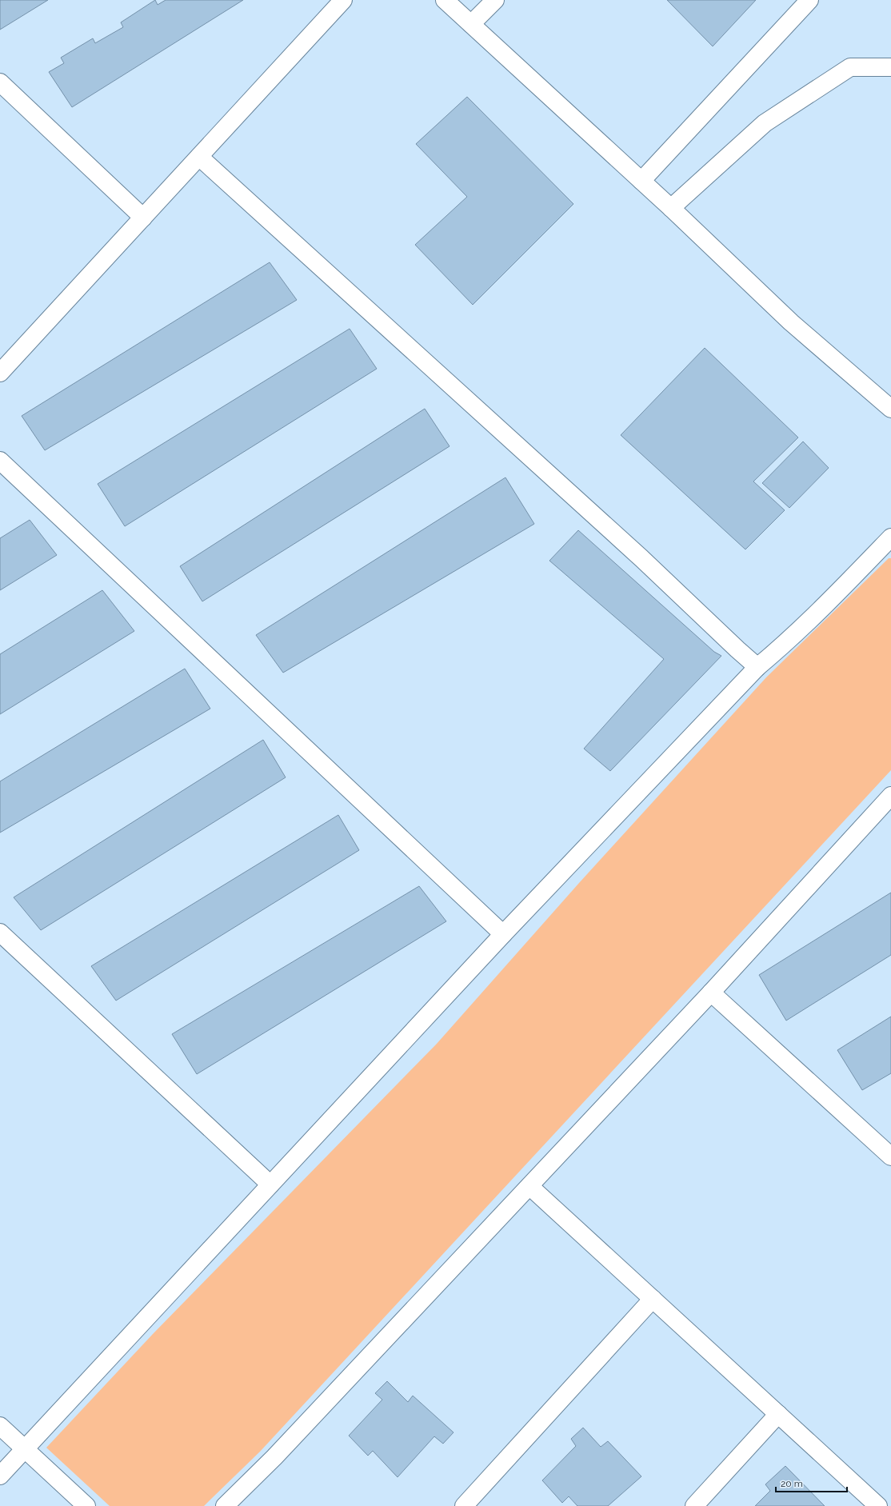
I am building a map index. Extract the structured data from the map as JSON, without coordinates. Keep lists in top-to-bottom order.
{
  "scale_bar": "20 m"
}
